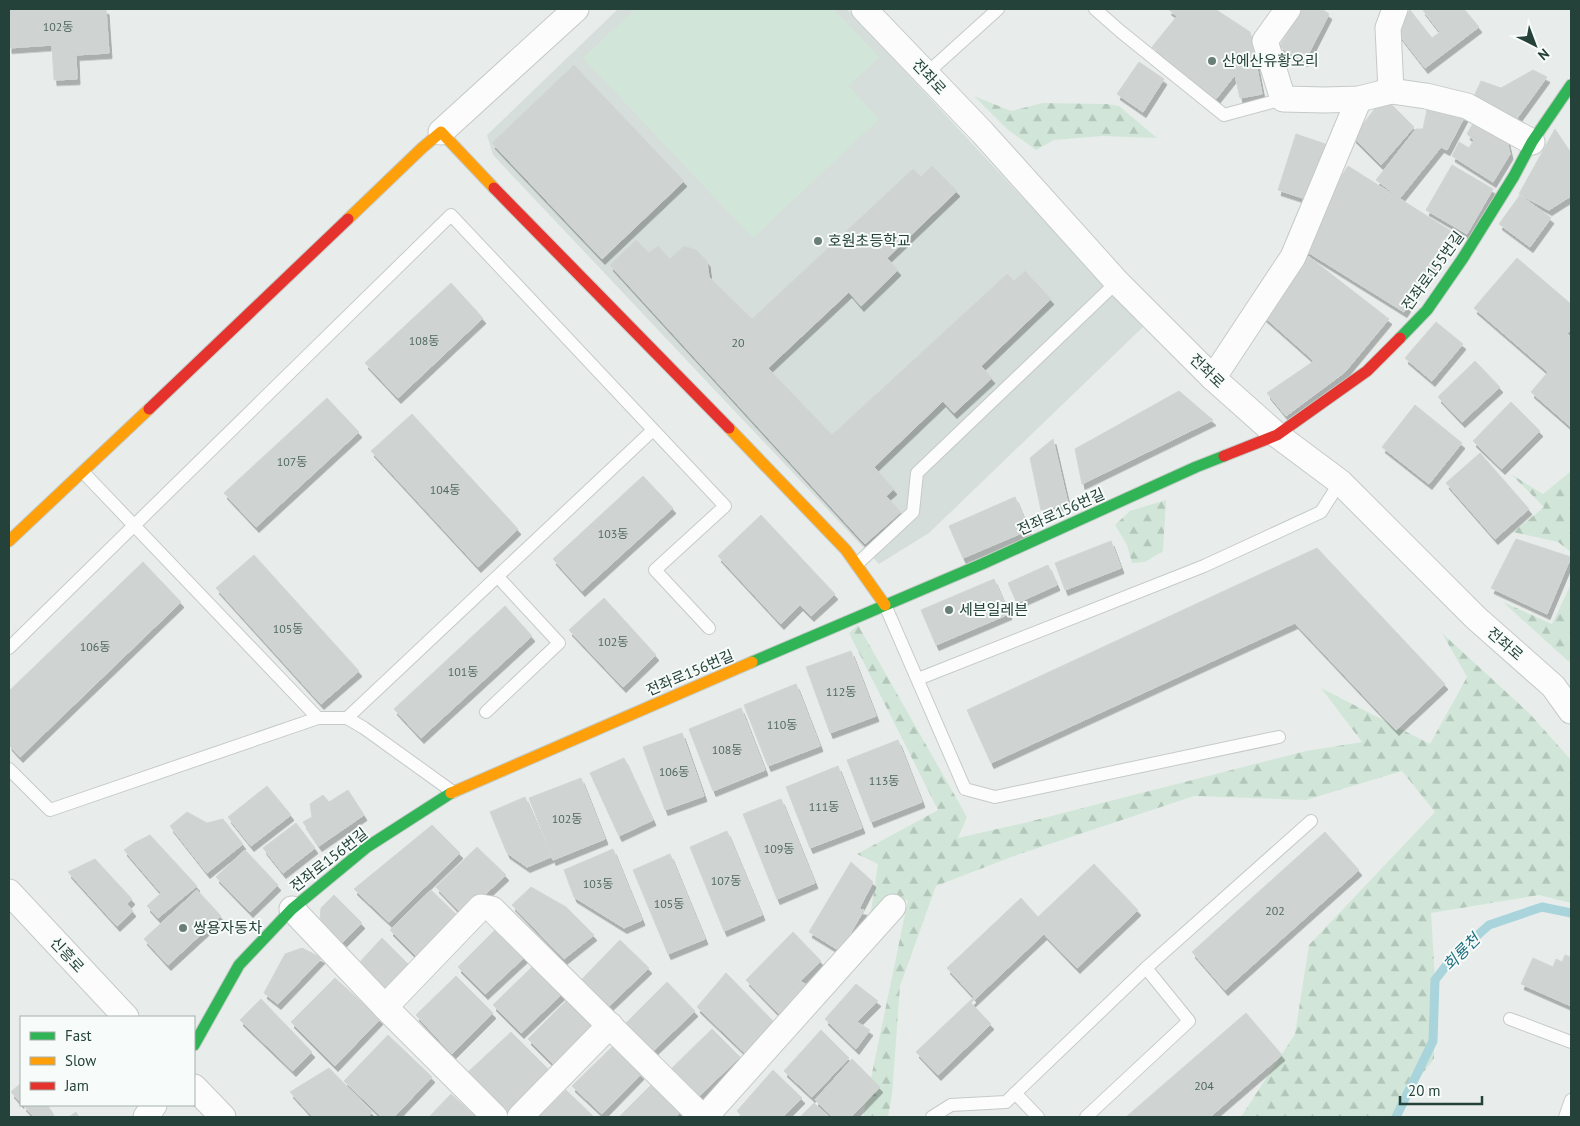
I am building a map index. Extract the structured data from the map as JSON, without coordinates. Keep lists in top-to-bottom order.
{
  "streets": {
    "street": [
      "전좌로",
      "전좌로155번길",
      "전좌로156번길",
      "신흥로"
    ]
  },
  "crossings": [
    ["전좌로", "전좌로155번길"],
    ["전좌로", "전좌로156번길"],
    ["전좌로155번길", "전좌로156번길"]
  ],
  "water": ["회룡천"],
  "places": [
    "산에산유황오리",
    "호원초등학교",
    "세븐일레븐",
    "쌍용자동차"
  ],
  "house_numbers": [
    "102동",
    "108동",
    "20",
    "107동",
    "104동",
    "103동",
    "105동",
    "102동",
    "106동",
    "101동",
    "112동",
    "110동",
    "108동",
    "106동",
    "113동",
    "111동",
    "102동",
    "109동",
    "107동",
    "103동",
    "105동",
    "202",
    "204"
  ],
  "legend": ["Fast", "Slow", "Jam"],
  "scale_bar": "20 m",
  "north": "bottom right"
}
